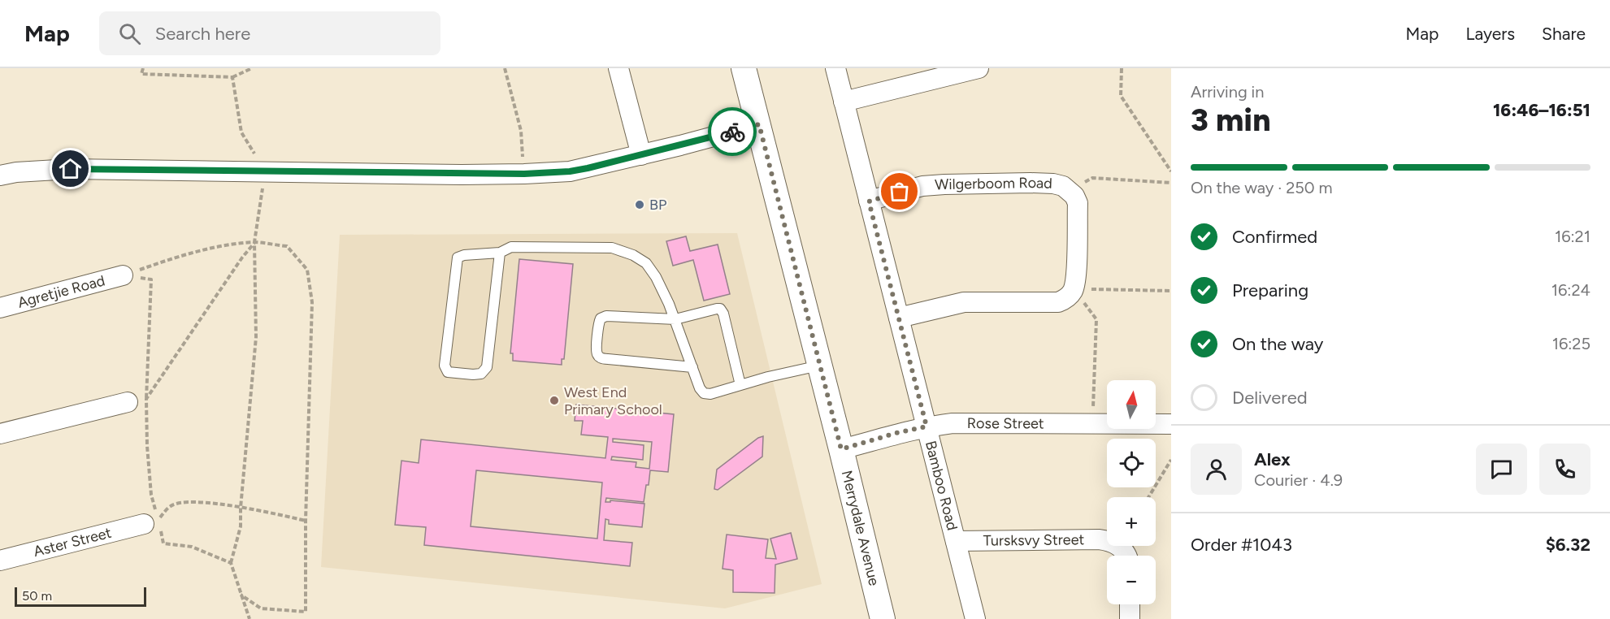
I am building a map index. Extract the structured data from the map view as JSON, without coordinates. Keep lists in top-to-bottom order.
{
  "streets": {
    "street": [
      "Wilgerboom Road",
      "Agretjie Road",
      "Rose Street",
      "Bamboo Road",
      "Merrydale Avenue",
      "Tursksvy Street",
      "Aster Street"
    ]
  },
  "crossings": [
    ["Wilgerboom Road", "Bamboo Road"],
    ["Rose Street", "Bamboo Road"],
    ["Rose Street", "Merrydale Avenue"],
    ["Bamboo Road", "Tursksvy Street"]
  ],
  "places": ["BP", "West End Primary School"],
  "scale_bar": "50 m",
  "north": "top",
  "page": {
    "header": "Map",
    "search": "Search here",
    "nav": ["Map", "Layers", "Share"],
    "heading": ["3 min", "Arriving in", "16:46–16:51"],
    "panel": [
      "Alex",
      "Courier · 4.9",
      "Order #1043",
      "$6.32"
    ],
    "bar": "On the way · 250 m",
    "list": [
      ["Confirmed", "16:21"],
      ["Preparing", "16:24"],
      ["On the way", "16:25"],
      "Delivered"
    ],
    "map_buttons": ["+", "−"],
    "scale": "50 m"
  }
}
